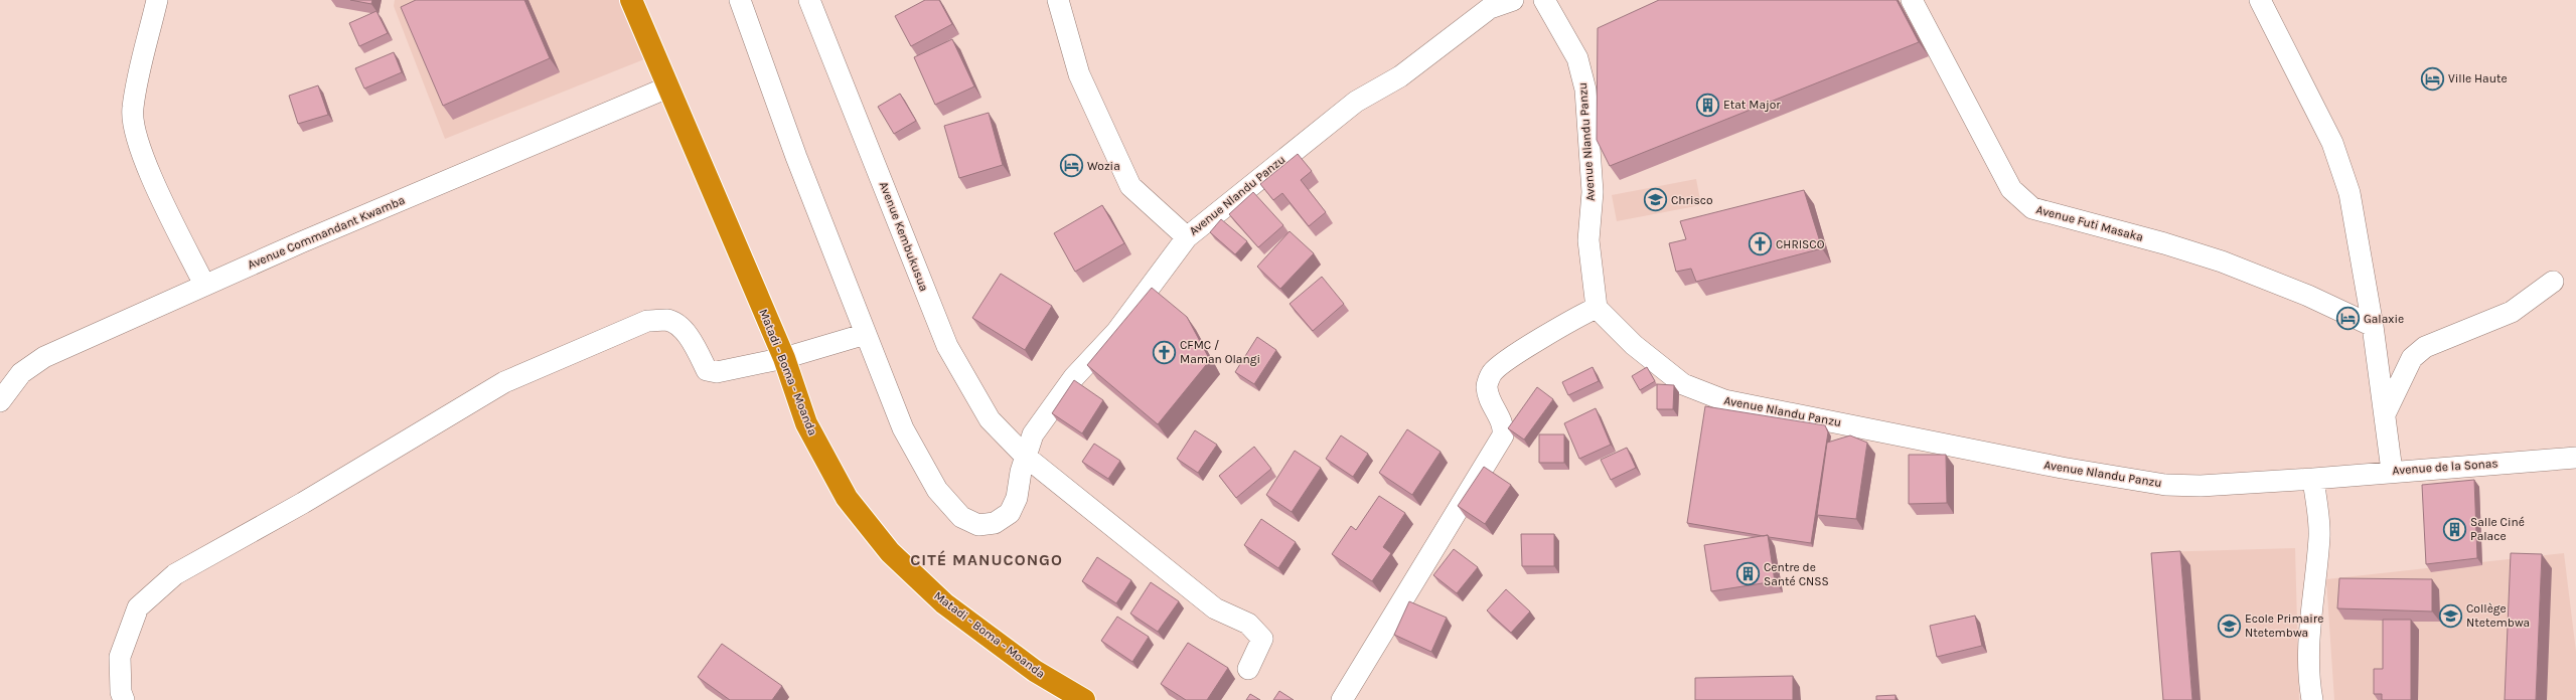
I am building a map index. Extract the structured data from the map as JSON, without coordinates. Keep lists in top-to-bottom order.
{
  "streets": {
    "highway": ["Matadi - Boma - Moanda"],
    "street": [
      "Avenue Nlandu Panzu",
      "Avenue Futi Masaka",
      "Avenue Commandant Kwamba",
      "Avenue Kembukusua",
      "Avenue de la Sonas"
    ]
  },
  "crossings": [
    ["Avenue Nlandu Panzu", "Avenue Kembukusua"],
    ["Avenue Nlandu Panzu", "Avenue de la Sonas"],
    ["Avenue Commandant Kwamba", "Matadi - Boma - Moanda"]
  ],
  "districts": ["CITÉ MANUCONGO"],
  "places": {
    "hotel": ["Ville Haute", "Wozia", "Galaxie"],
    "building": ["Etat Major", "Salle Ciné Palace", "Centre de Santé CNSS"],
    "school or university": ["Chrisco", "Collège Ntetembwa", "Ecole Primaire Ntetembwa"],
    "church": ["CHRISCO", "CFMC / Maman Olangi"]
  }
}
